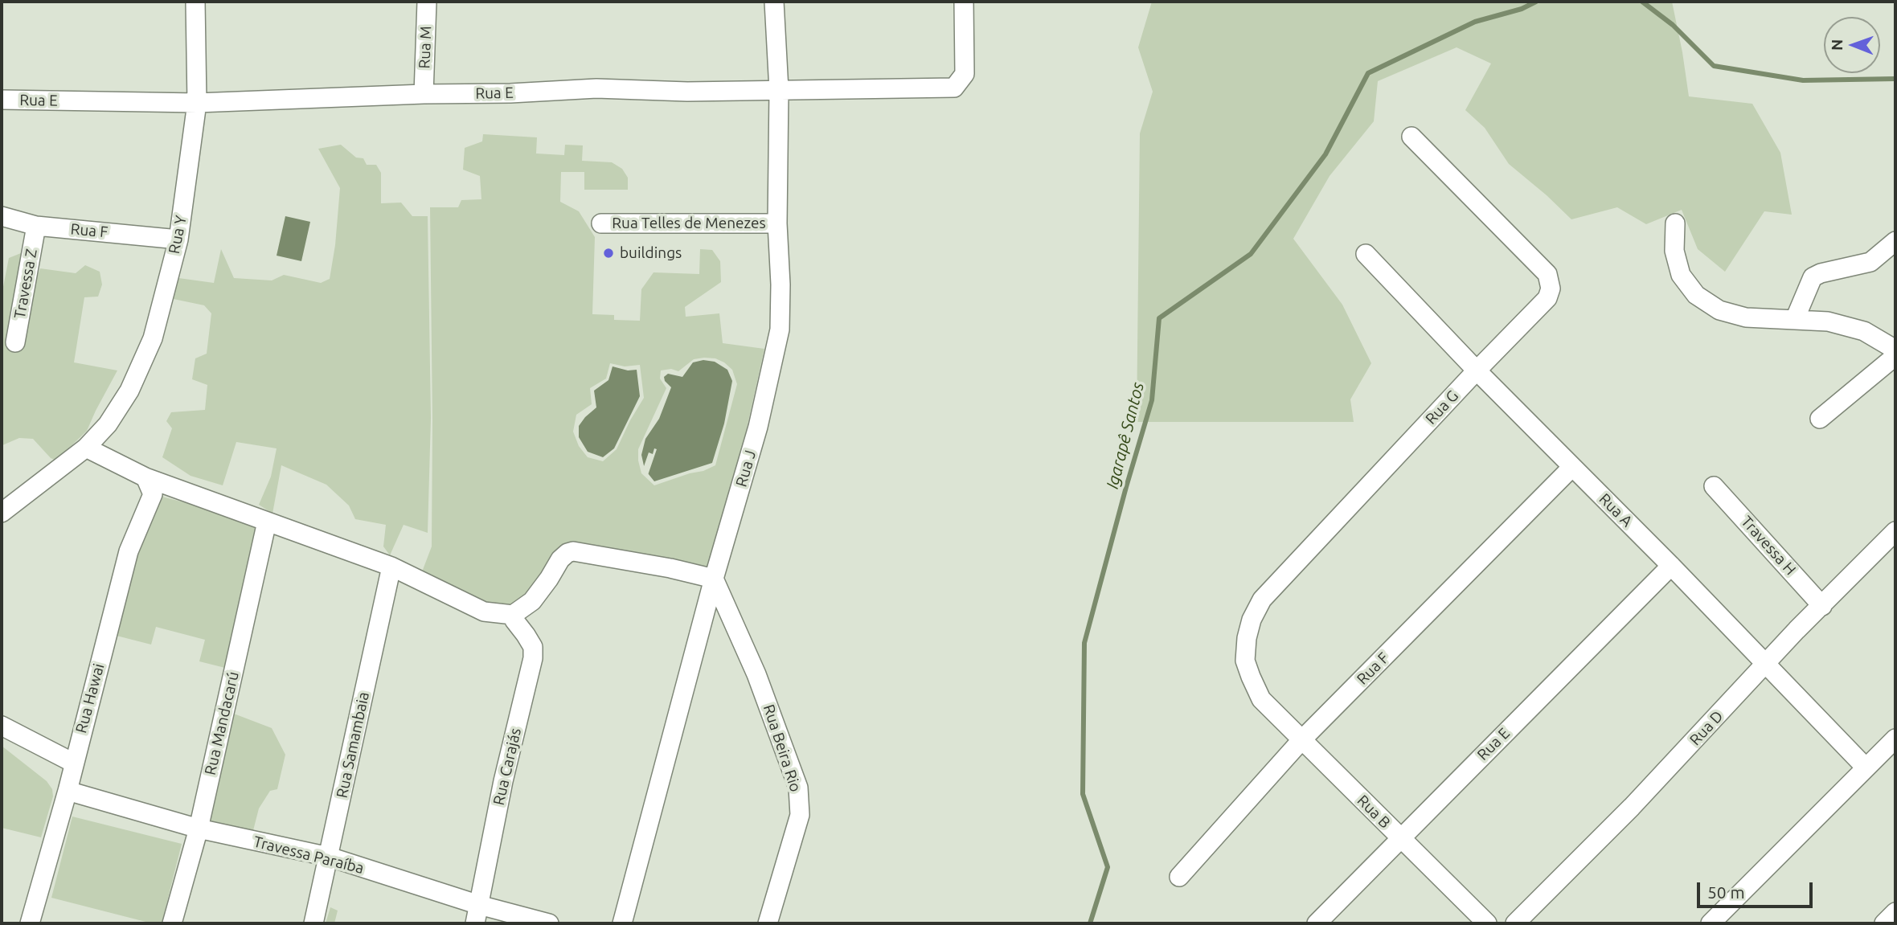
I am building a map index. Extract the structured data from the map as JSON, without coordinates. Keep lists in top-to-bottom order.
{
  "streets": {
    "street": [
      "Rua M",
      "Rua E",
      "Rua Telles de Menezes",
      "Rua F",
      "Rua Y",
      "Travessa Z",
      "Rua G",
      "Rua J",
      "Rua A",
      "Travessa H",
      "Rua Hawai",
      "Rua Mandacarú",
      "Rua D",
      "Rua Samambaia",
      "Rua Beira Rio",
      "Rua Carajás",
      "Rua B",
      "Travessa Paraíba"
    ]
  },
  "crossings": [
    ["Rua M", "Rua E"],
    ["Rua E", "Rua Y"],
    ["Rua E", "Rua J"],
    ["Rua E", "Rua A"],
    ["Rua E", "Rua B"],
    ["Rua Telles de Menezes", "Rua J"],
    ["Rua F", "Rua Y"],
    ["Rua F", "Travessa Z"],
    ["Rua F", "Rua A"],
    ["Rua F", "Rua B"],
    ["Rua G", "Rua A"],
    ["Rua G", "Rua B"],
    ["Rua J", "Rua Beira Rio"],
    ["Rua A", "Rua D"],
    ["Travessa H", "Rua D"],
    ["Rua Hawai", "Travessa Paraíba"],
    ["Rua Mandacarú", "Travessa Paraíba"],
    ["Rua Samambaia", "Travessa Paraíba"],
    ["Rua Carajás", "Travessa Paraíba"]
  ],
  "water": ["Igarapê Santos"],
  "places": ["buildings"],
  "scale_bar": "50 m",
  "north": "left"
}
